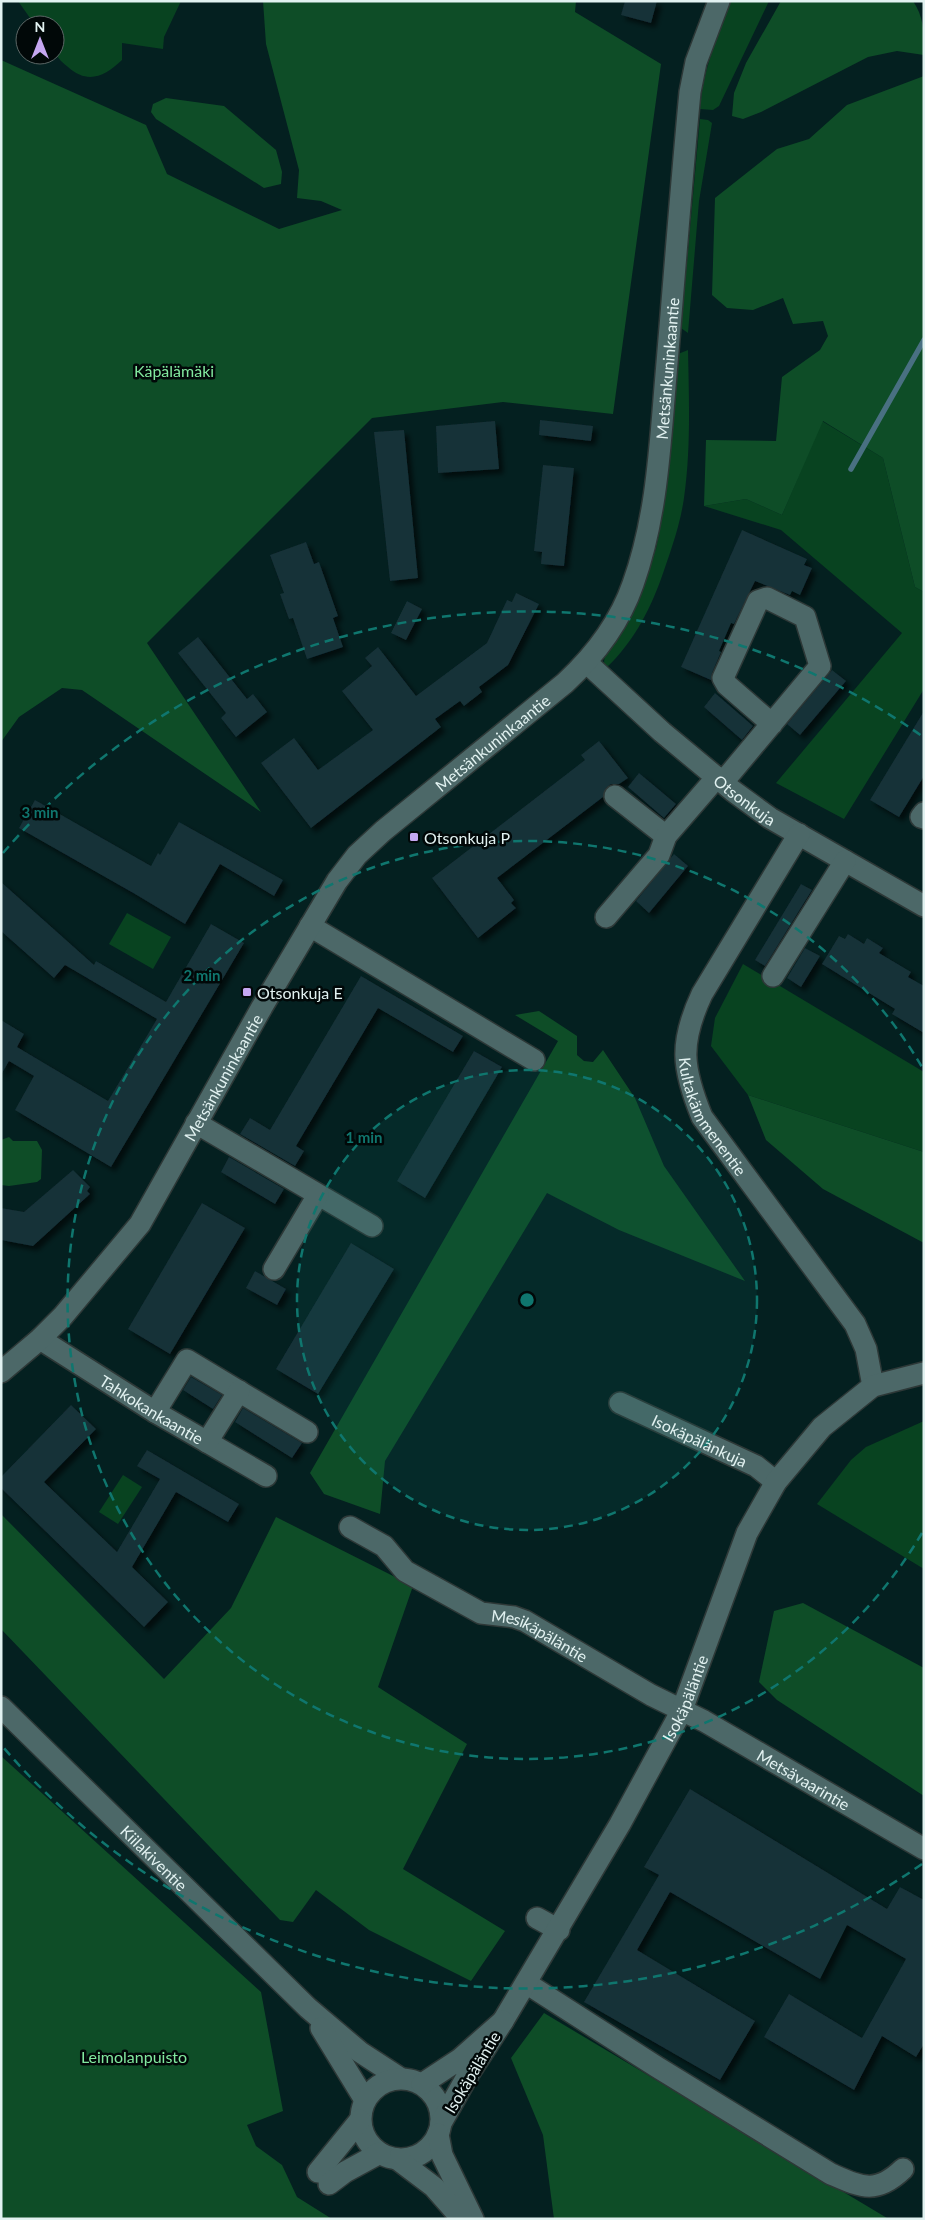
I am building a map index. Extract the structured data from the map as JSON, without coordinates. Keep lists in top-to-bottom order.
{
  "streets": {
    "street": [
      "Metsänkuninkaantie",
      "Otsonkuja",
      "Kultakämmenentie",
      "Tahkokankaantie",
      "Isokäpälänkuja",
      "Mesikäpäläntie",
      "Isokäpäläntie",
      "Metsävaarintie",
      "Kiilakiventie"
    ]
  },
  "crossings": [
    ["Metsänkuninkaantie", "Otsonkuja"],
    ["Metsänkuninkaantie", "Tahkokankaantie"],
    ["Otsonkuja", "Kultakämmenentie"],
    ["Kultakämmenentie", "Isokäpäläntie"],
    ["Isokäpälänkuja", "Isokäpäläntie"],
    ["Mesikäpäläntie", "Isokäpäläntie"],
    ["Mesikäpäläntie", "Metsävaarintie"],
    ["Isokäpäläntie", "Metsävaarintie"],
    ["Isokäpäläntie", "Kiilakiventie"]
  ],
  "parks": ["Käpälämäki", "Leimolanpuisto"],
  "places": {
    "transit": ["Otsonkuja P", "Otsonkuja E"]
  },
  "north": "top",
  "rings": ["3 min", "2 min", "1 min"]
}
